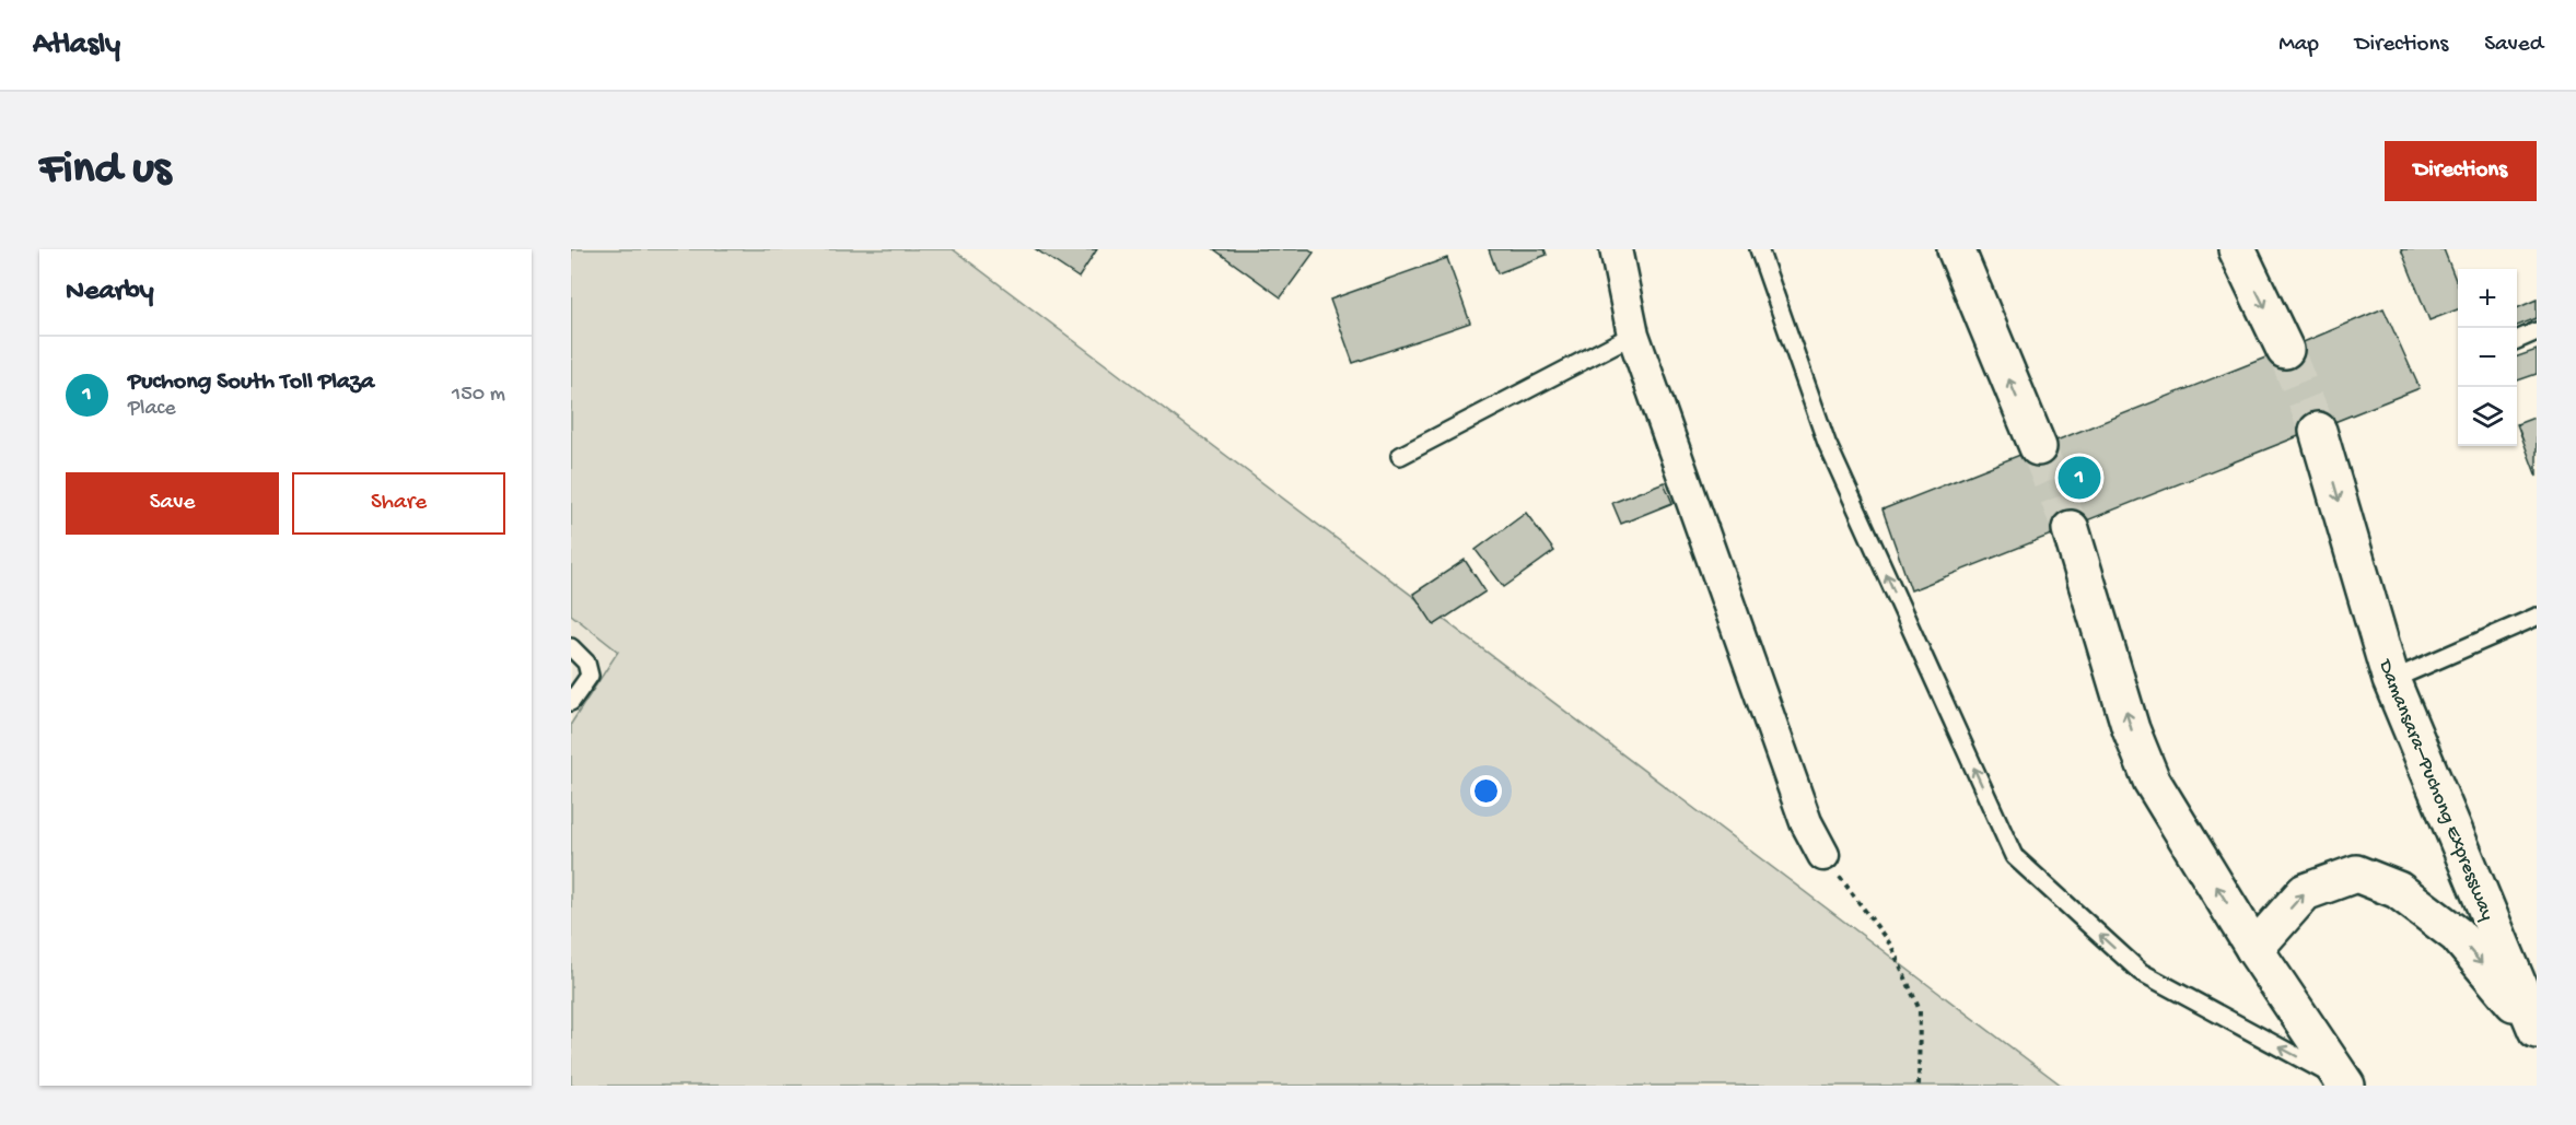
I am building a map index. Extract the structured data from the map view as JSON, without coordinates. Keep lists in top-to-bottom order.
{
  "streets": {
    "highway": ["Damansara–Puchong Expressway"]
  },
  "page": {
    "header": "Atlasly",
    "nav": ["Map", "Directions", "Saved"],
    "buttons": [
      "Directions",
      ["Save", "Share"]
    ],
    "title": "Find us",
    "heading": "Nearby",
    "map_buttons": ["+", "−"],
    "list": [
      {
        "mark": "1",
        "name": "Puchong South Toll Plaza",
        "note": "Place",
        "value": "150 m"
      }
    ],
    "pins": "1"
  }
}
